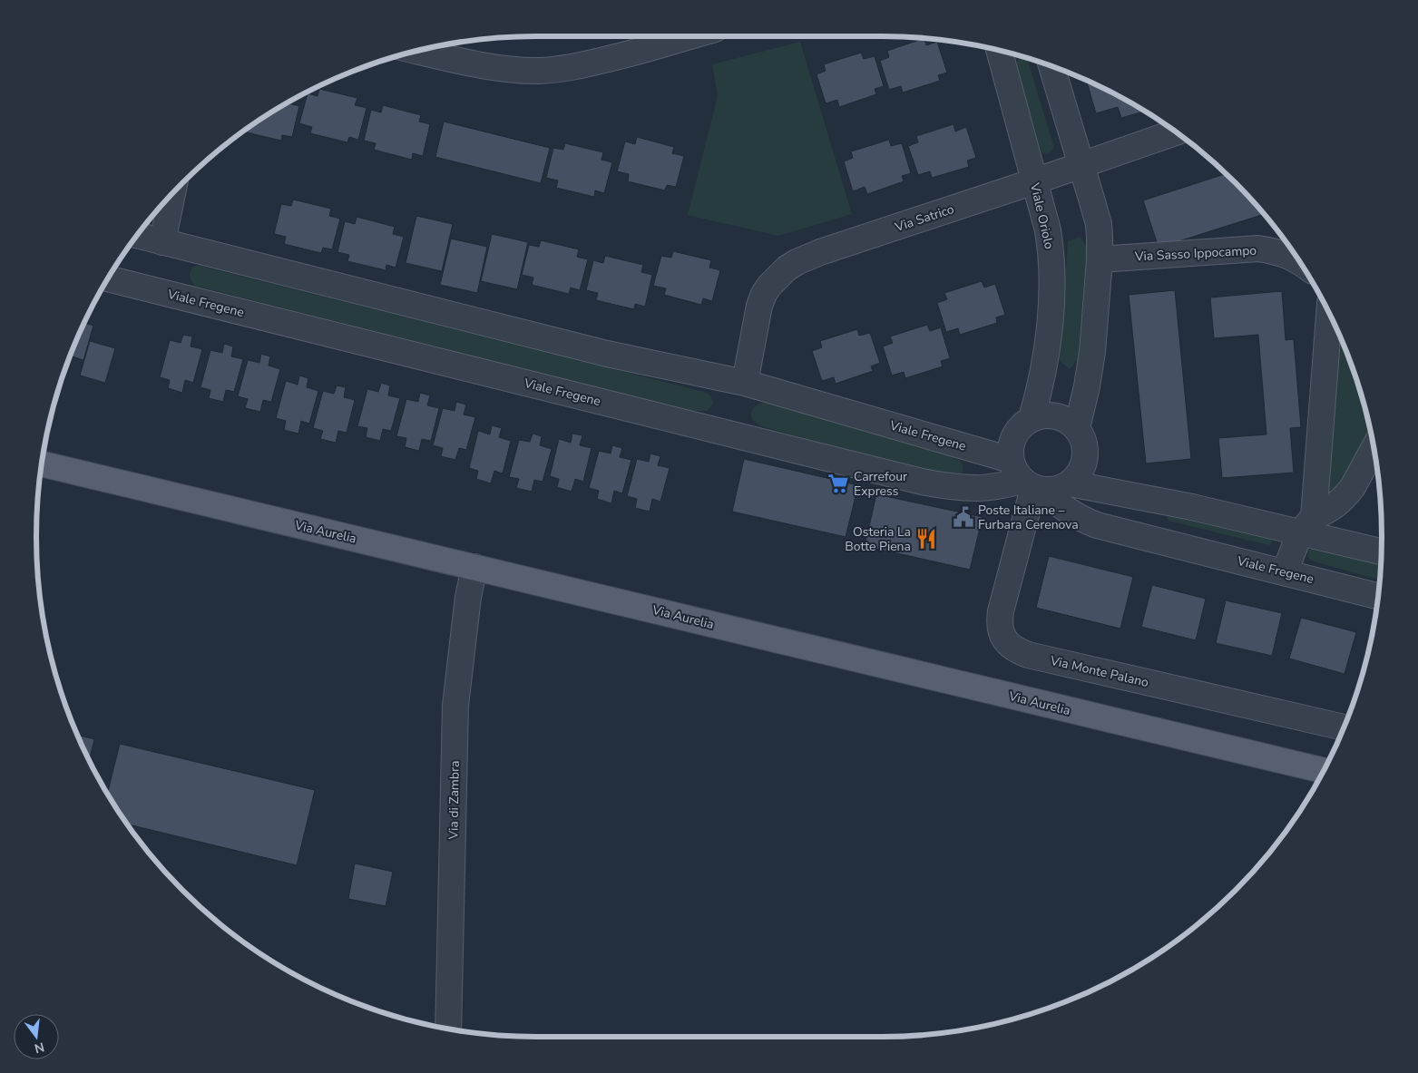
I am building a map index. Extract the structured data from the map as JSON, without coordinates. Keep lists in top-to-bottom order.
{
  "streets": {
    "main road": ["Via Aurelia"],
    "street": [
      "Viale Oriolo",
      "Via Satrico",
      "Via Sasso Ippocampo",
      "Viale Fregene",
      "Via Monte Palano",
      "Via di Zambra"
    ]
  },
  "crossings": [
    ["Viale Oriolo", "Via Satrico"],
    ["Viale Oriolo", "Viale Fregene"],
    ["Viale Oriolo", "Via Monte Palano"],
    ["Via Satrico", "Viale Fregene"],
    ["Viale Fregene", "Via Monte Palano"],
    ["Via Aurelia", "Via di Zambra"]
  ],
  "places": {
    "supermarket": ["Carrefour Express"],
    "public building": ["Poste Italiane – Furbara Cerenova"],
    "restaurant": ["Osteria La Botte Piena"]
  },
  "north": "bottom"
}
